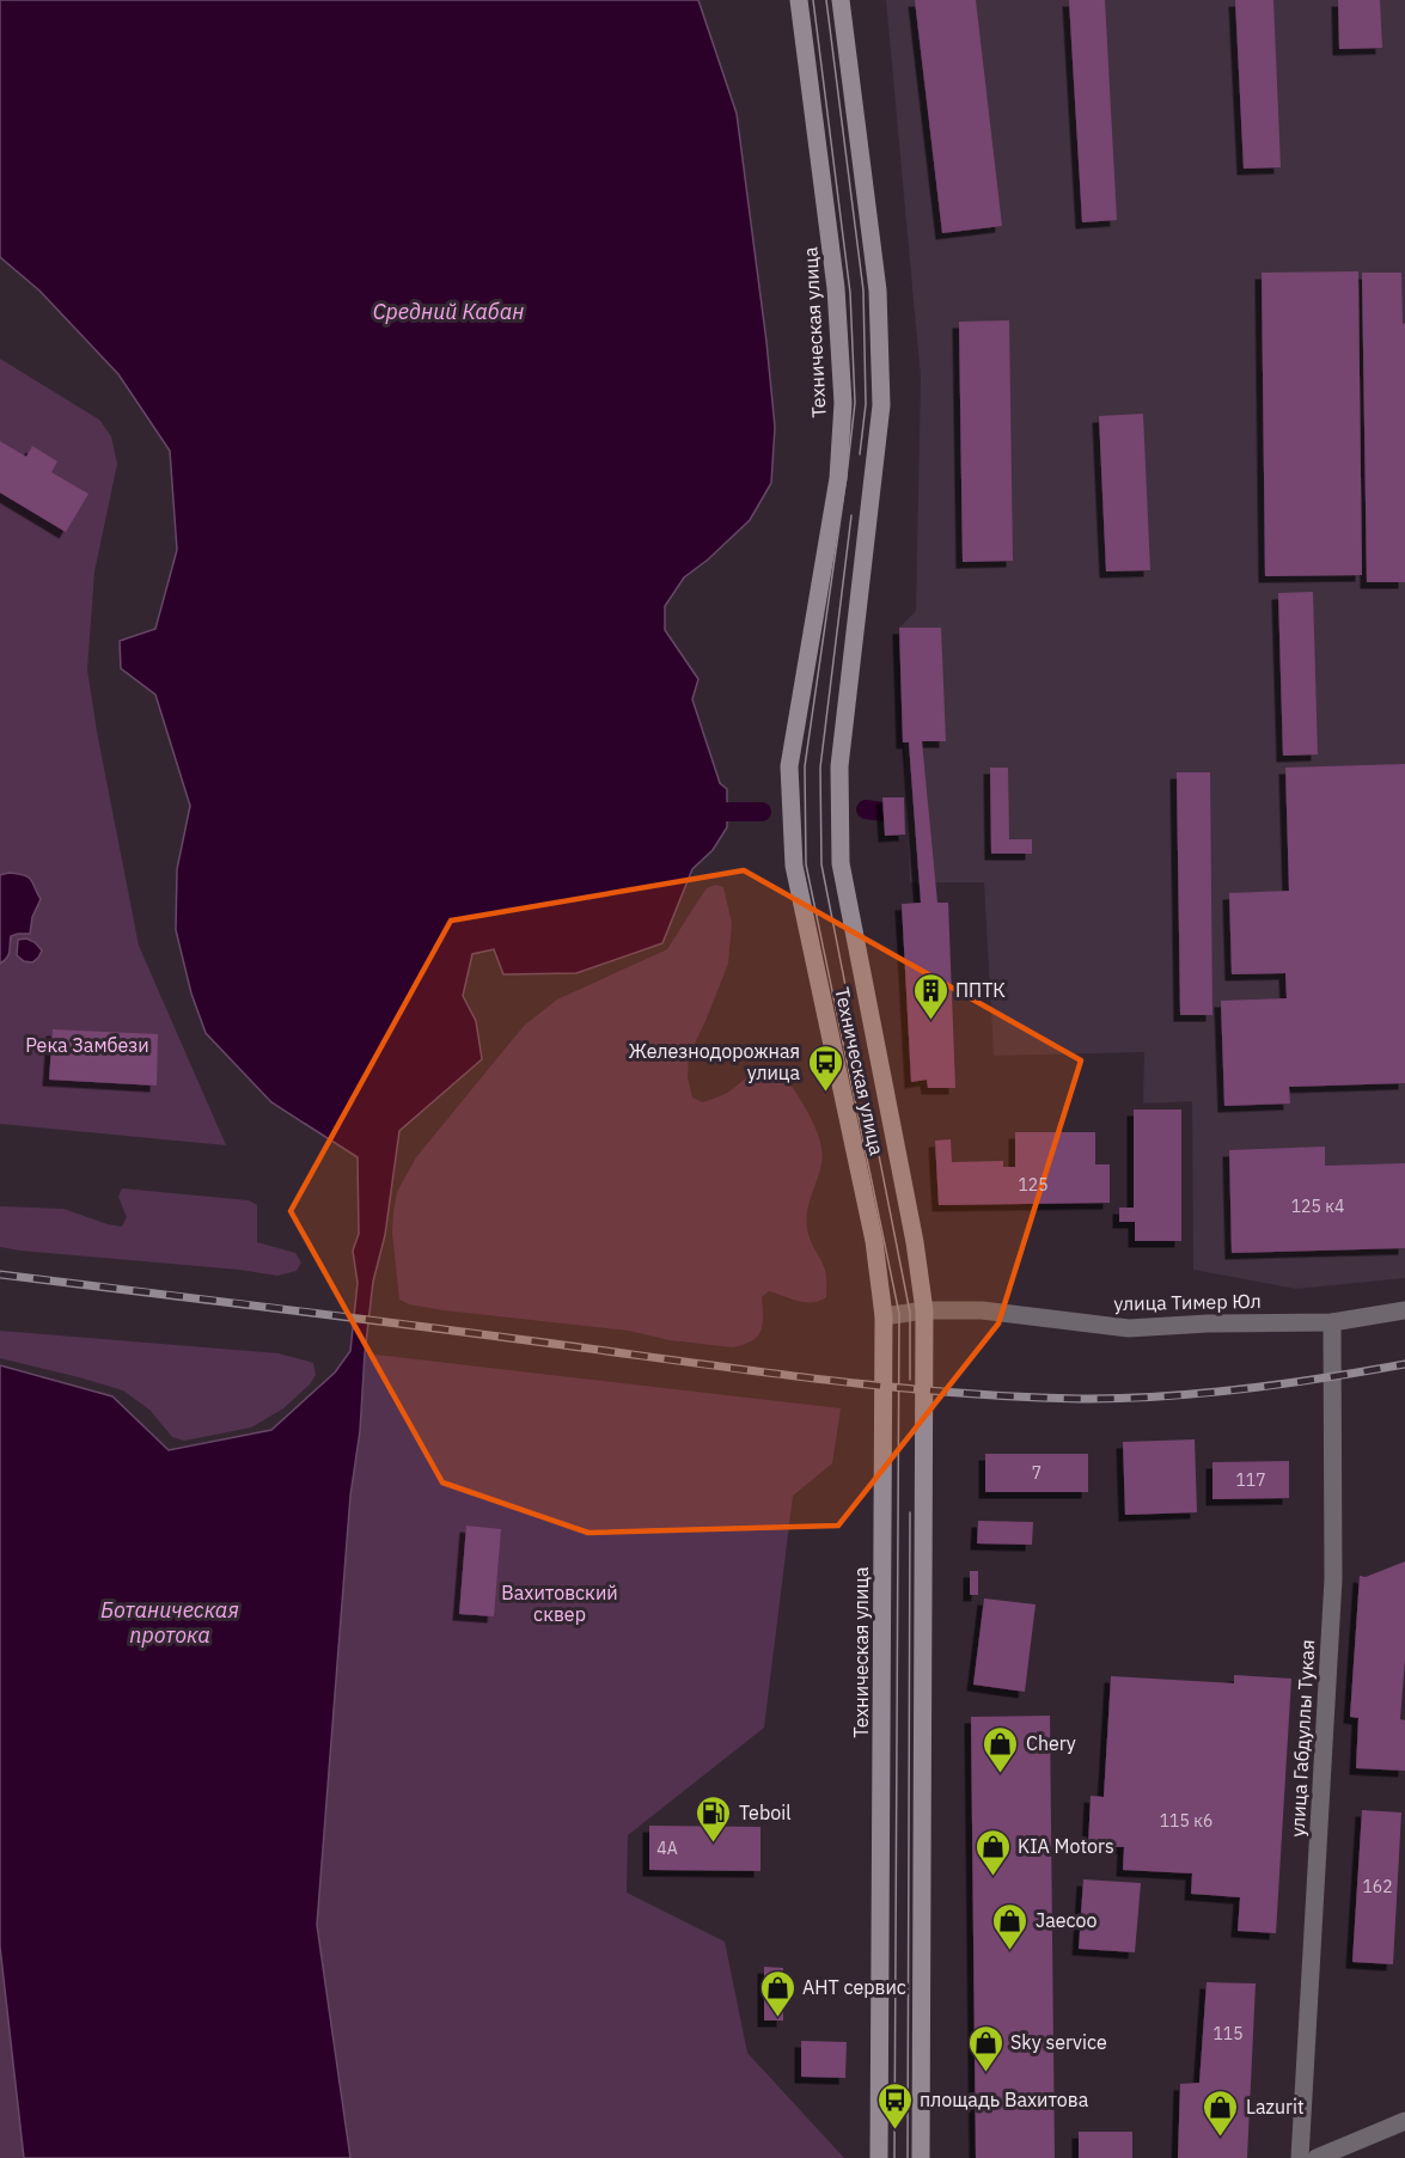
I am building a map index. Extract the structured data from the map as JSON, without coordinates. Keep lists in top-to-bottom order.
{
  "streets": {
    "main road": ["Техническая улица"],
    "street": ["улица Тимер Юл", "улица Габдуллы Тукая"]
  },
  "crossings": [
    ["Техническая улица", "улица Тимер Юл"],
    ["улица Тимер Юл", "улица Габдуллы Тукая"]
  ],
  "water": ["Средний Кабан", "Ботаническая протока"],
  "parks": ["Река Замбези", "Вахитовский сквер"],
  "places": {
    "building": ["ППТК"],
    "bus stop": ["Железнодорожная улица", "площадь Вахитова"],
    "shop": [
      "Chery",
      "KIA Motors",
      "Jaecoo",
      "АНТ сервис",
      "Sky service",
      "Lazurit"
    ],
    "fuel station": ["Teboil"]
  },
  "house_numbers": [
    "125",
    "125 к4",
    "7",
    "117",
    "115 к6",
    "4А",
    "162",
    "115"
  ]
}
